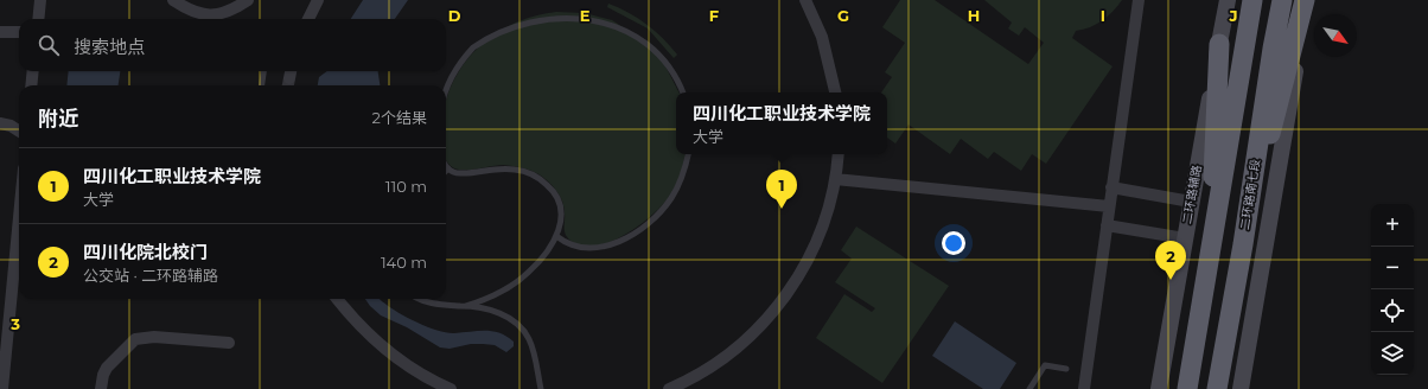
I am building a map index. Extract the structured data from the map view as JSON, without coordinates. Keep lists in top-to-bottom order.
{
  "streets": {
    "highway": ["二环路南七段"],
    "main road": ["二环路辅路"]
  },
  "north": "bottom right",
  "page": {
    "search": "搜索地点",
    "heading": ["附近", "2个结果"],
    "popup": ["四川化工职业技术学院", "大学"],
    "list": [
      {
        "mark": "1",
        "name": "四川化工职业技术学院",
        "note": "大学",
        "value": "110 m"
      },
      {
        "mark": "2",
        "name": "四川化院北校门",
        "note": "公交站 · 二环路辅路",
        "value": "140 m"
      }
    ],
    "pins": ["1", "2"],
    "map_buttons": ["+", "−"]
  },
  "grid": {
    "columns": [
      "D",
      "E",
      "F",
      "G",
      "H",
      "I",
      "J"
    ],
    "rows": ["3"]
  }
}
